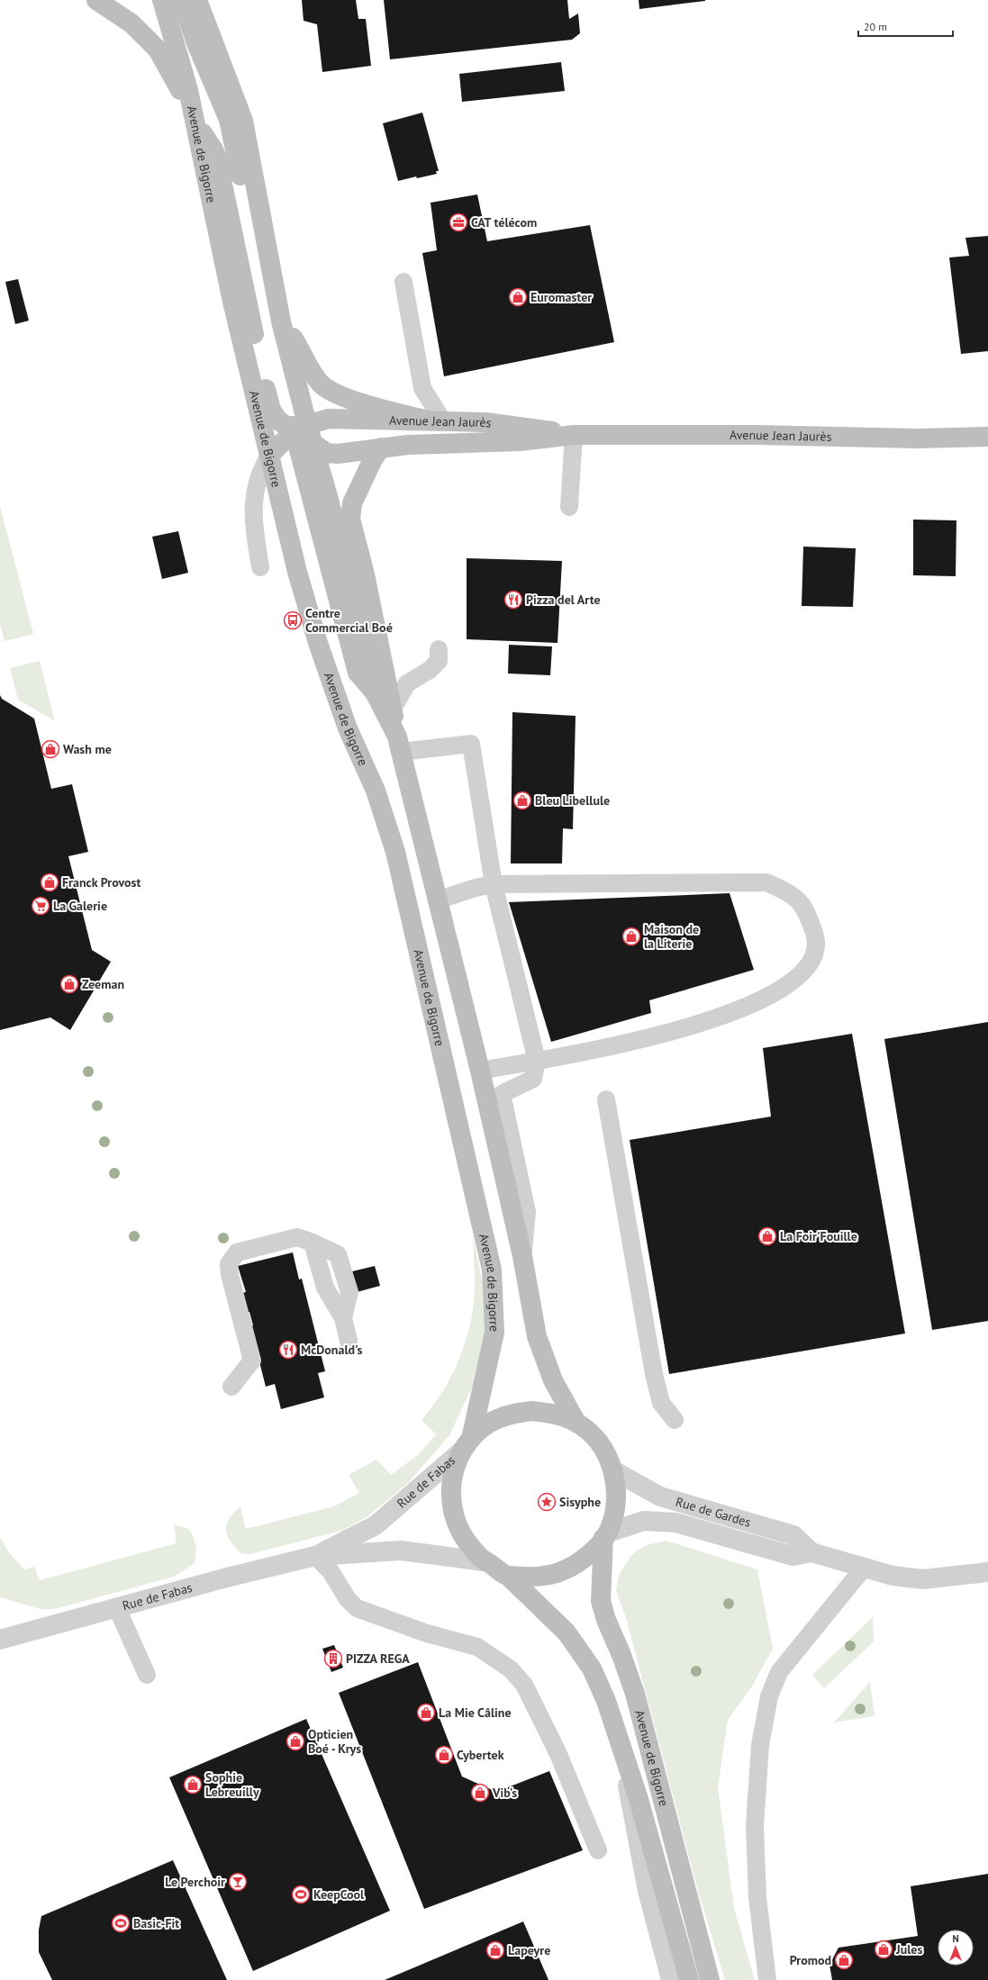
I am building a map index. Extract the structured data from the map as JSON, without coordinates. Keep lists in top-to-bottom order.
{
  "streets": {
    "main road": ["Avenue de Bigorre", "Avenue Jean Jaurès"],
    "street": ["Rue de Fabas", "Rue de Gardes"]
  },
  "crossings": [
    ["Avenue de Bigorre", "Avenue Jean Jaurès"],
    ["Avenue de Bigorre", "Rue de Fabas"],
    ["Avenue de Bigorre", "Rue de Gardes"]
  ],
  "places": {
    "office": ["CAT télécom"],
    "shop": [
      "Euromaster",
      "Wash me",
      "Bleu Libellule",
      "Franck Provost",
      "Maison de la Literie",
      "Zeeman",
      "La Foir'Fouille",
      "La Mie Câline",
      "Opticien Boé - Krys",
      "Cybertek",
      "Sophie Lebreuilly",
      "Vib's",
      "Jules",
      "Lapeyre",
      "Promod"
    ],
    "restaurant": ["Pizza del Arte", "McDonald's"],
    "bus stop": ["Centre Commercial Boé"],
    "supermarket": ["La Galerie"],
    "place": ["Sisyphe"],
    "building": ["PIZZA REGA"],
    "bar": ["Le Perchoir"],
    "sports": ["KeepCool", "Basic-Fit"]
  },
  "scale_bar": "20 m",
  "north": "top"
}
